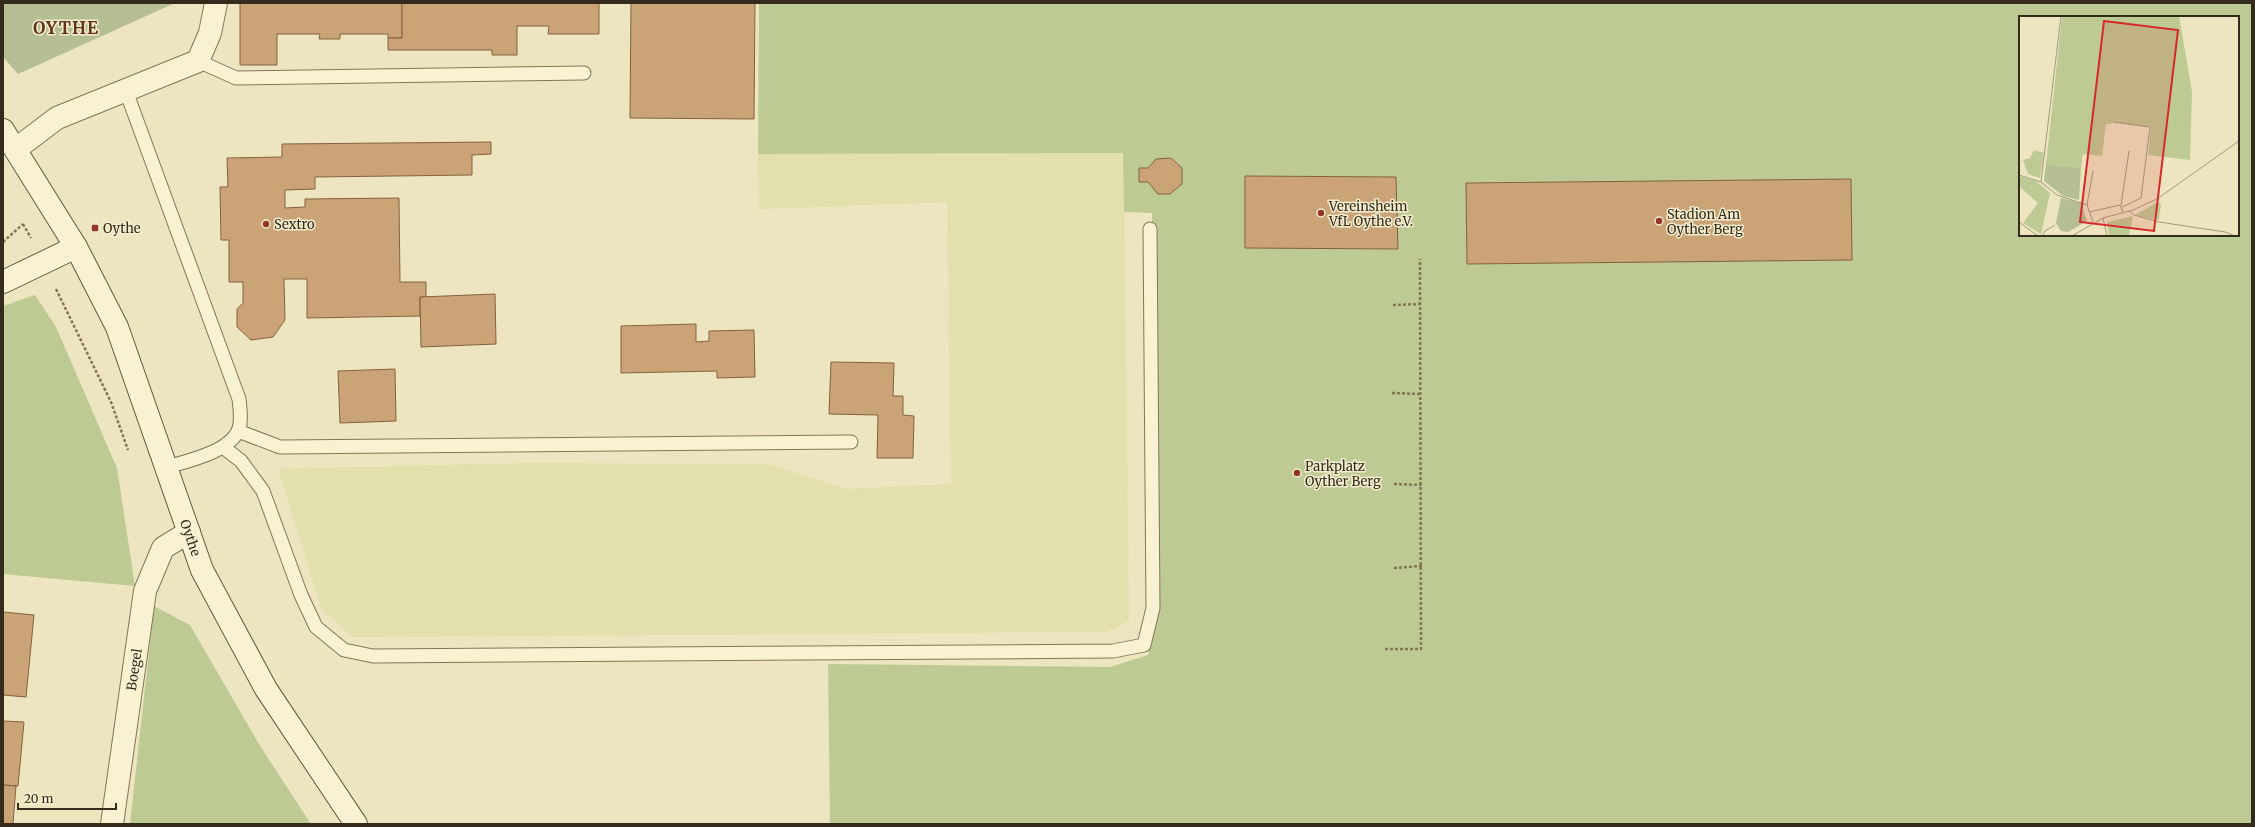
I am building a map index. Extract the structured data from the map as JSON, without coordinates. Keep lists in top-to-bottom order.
{
  "streets": {
    "main road": ["Oythe", "Boegel"]
  },
  "crossings": [
    ["Oythe", "Boegel"]
  ],
  "districts": ["OYTHE"],
  "places": {
    "other": [
      "Vereinsheim VfL Oythe e.V.",
      "Stadion Am Oyther Berg",
      "Sextro",
      "Parkplatz Oyther Berg"
    ],
    "transit": ["Oythe"]
  },
  "scale_bar": "20 m"
}
